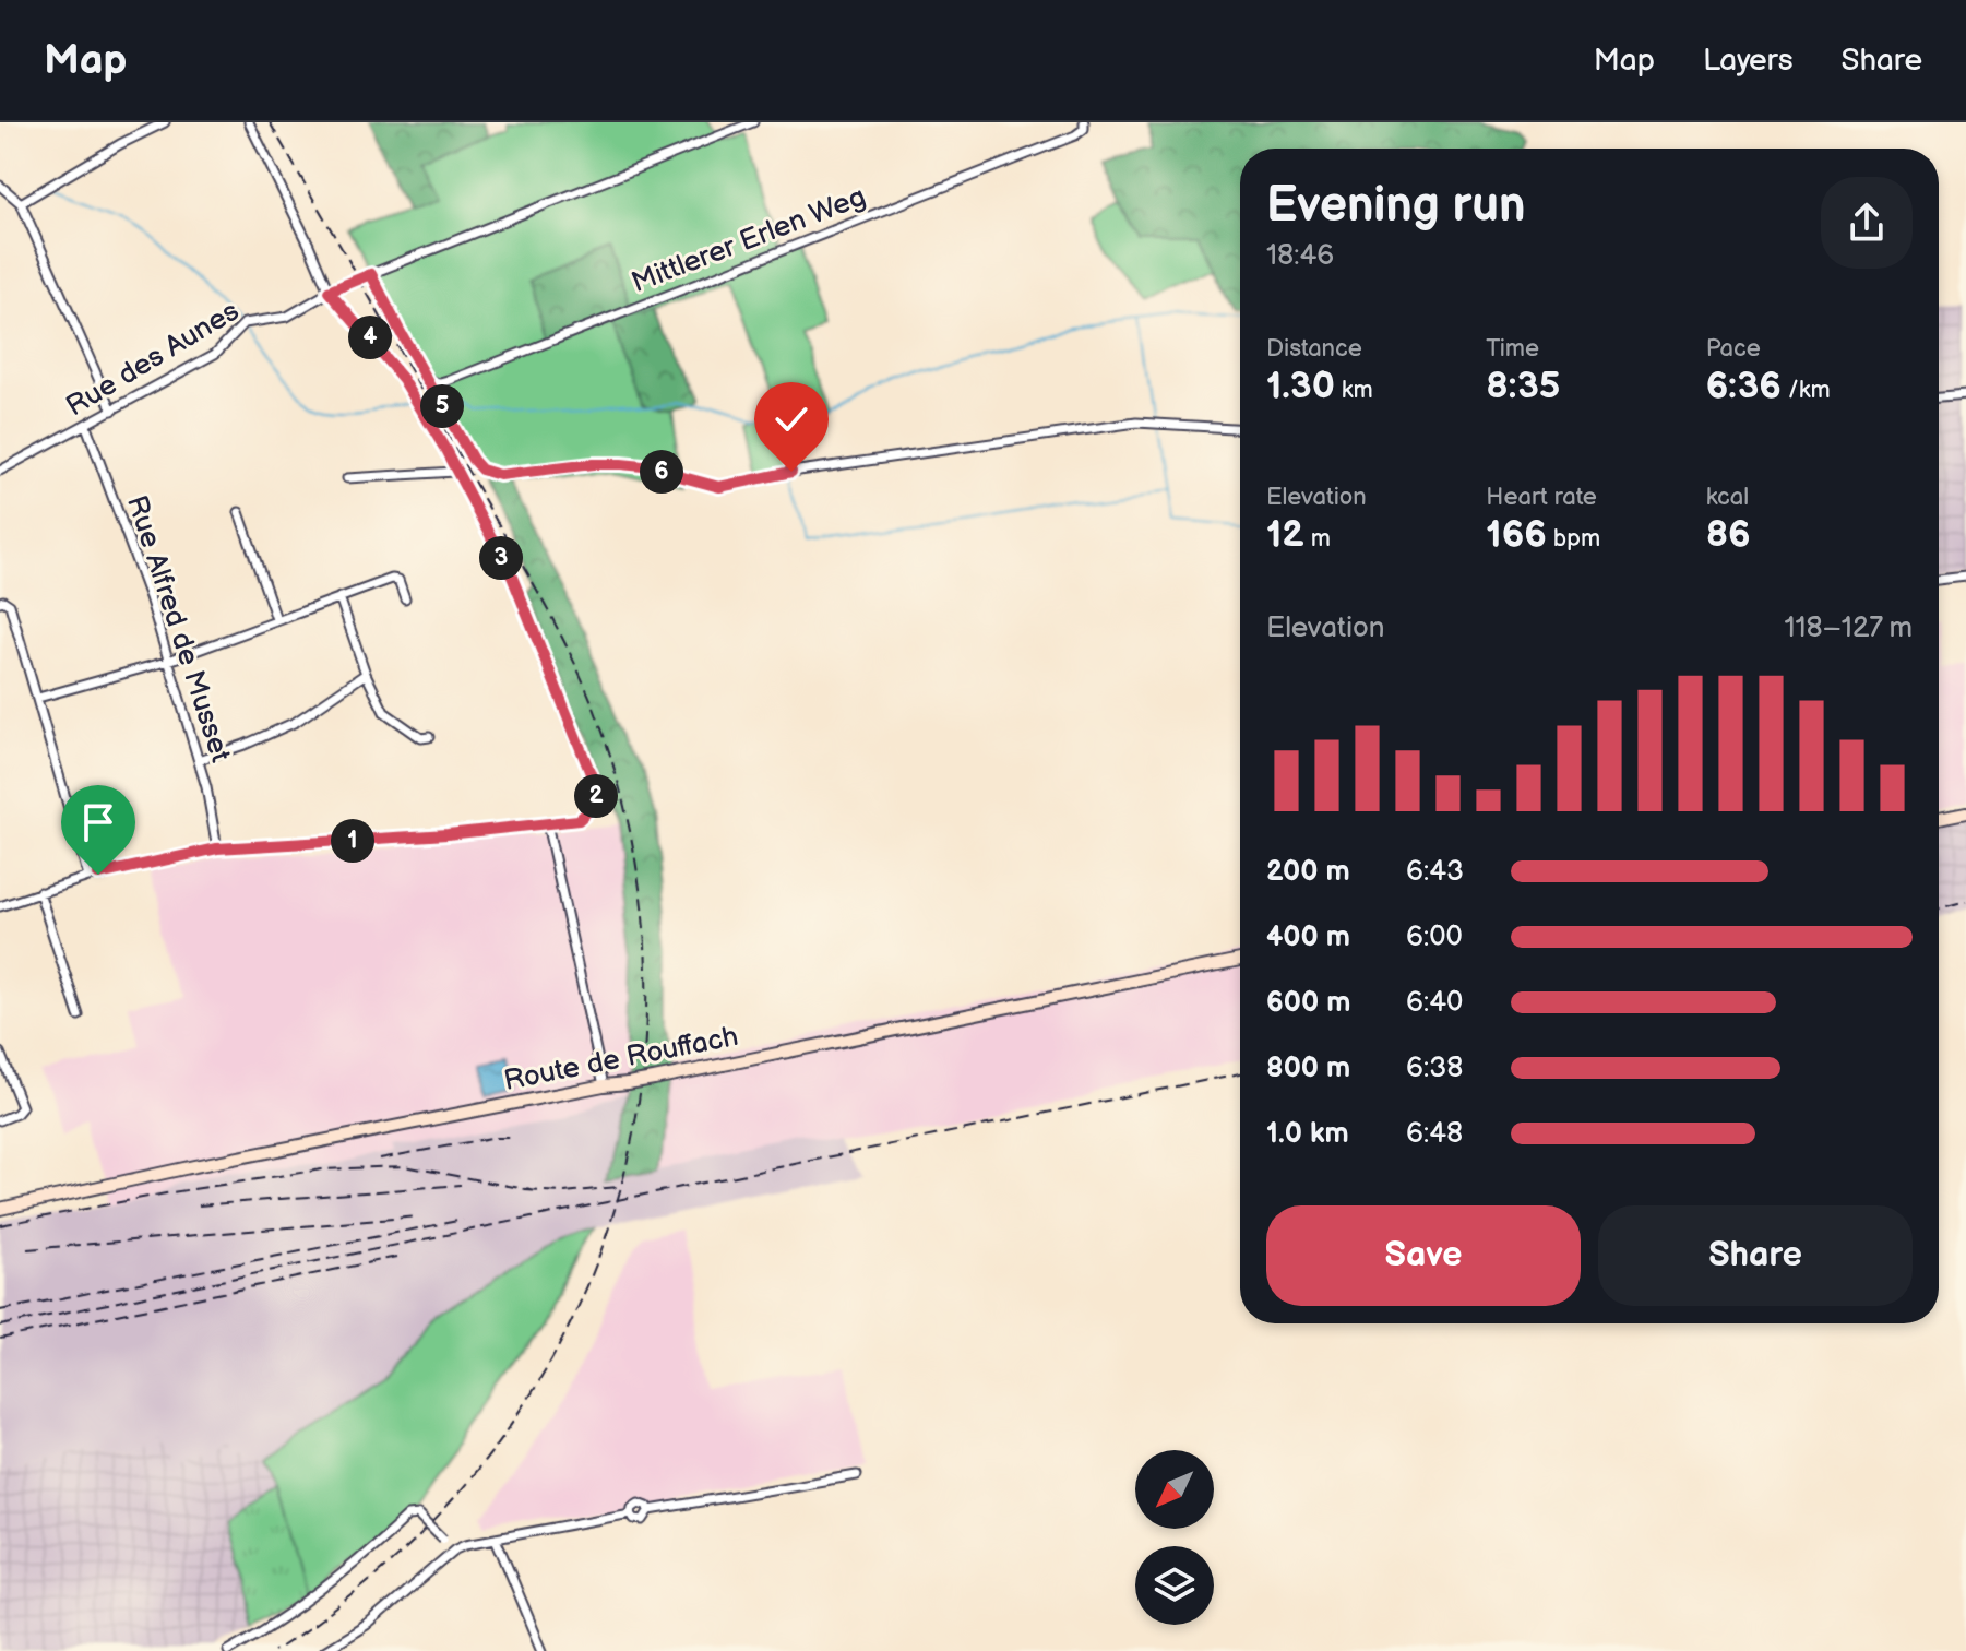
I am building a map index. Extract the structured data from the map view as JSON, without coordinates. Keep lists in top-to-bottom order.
{
  "streets": {
    "main road": ["Route de Rouffach"],
    "street": ["Mittlerer Erlen Weg", "Rue des Aunes", "Rue Alfred de Musset"]
  },
  "crossings": [
    ["Rue des Aunes", "Rue Alfred de Musset"]
  ],
  "north": "bottom left",
  "page": {
    "header": "Map",
    "nav": ["Map", "Layers", "Share"],
    "heading": ["Evening run", "18:46"],
    "stats": [
      ["Distance", "1.30 km"],
      ["Time", "8:35"],
      ["Pace", "6:36 /km"],
      ["Elevation", "12 m"],
      ["Heart rate", "166 bpm"],
      ["kcal", "86"]
    ],
    "pins": [
      "4",
      "5",
      "6",
      "3",
      "2",
      "1"
    ],
    "chart": ["Elevation", "118–127 m"],
    "list": [
      {
        "name": "200 m",
        "note": "6:43"
      },
      {
        "name": "400 m",
        "note": "6:00"
      },
      {
        "name": "600 m",
        "note": "6:40"
      },
      {
        "name": "800 m",
        "note": "6:38"
      },
      {
        "name": "1.0 km",
        "note": "6:48"
      }
    ],
    "buttons": ["Save", "Share"]
  }
}
